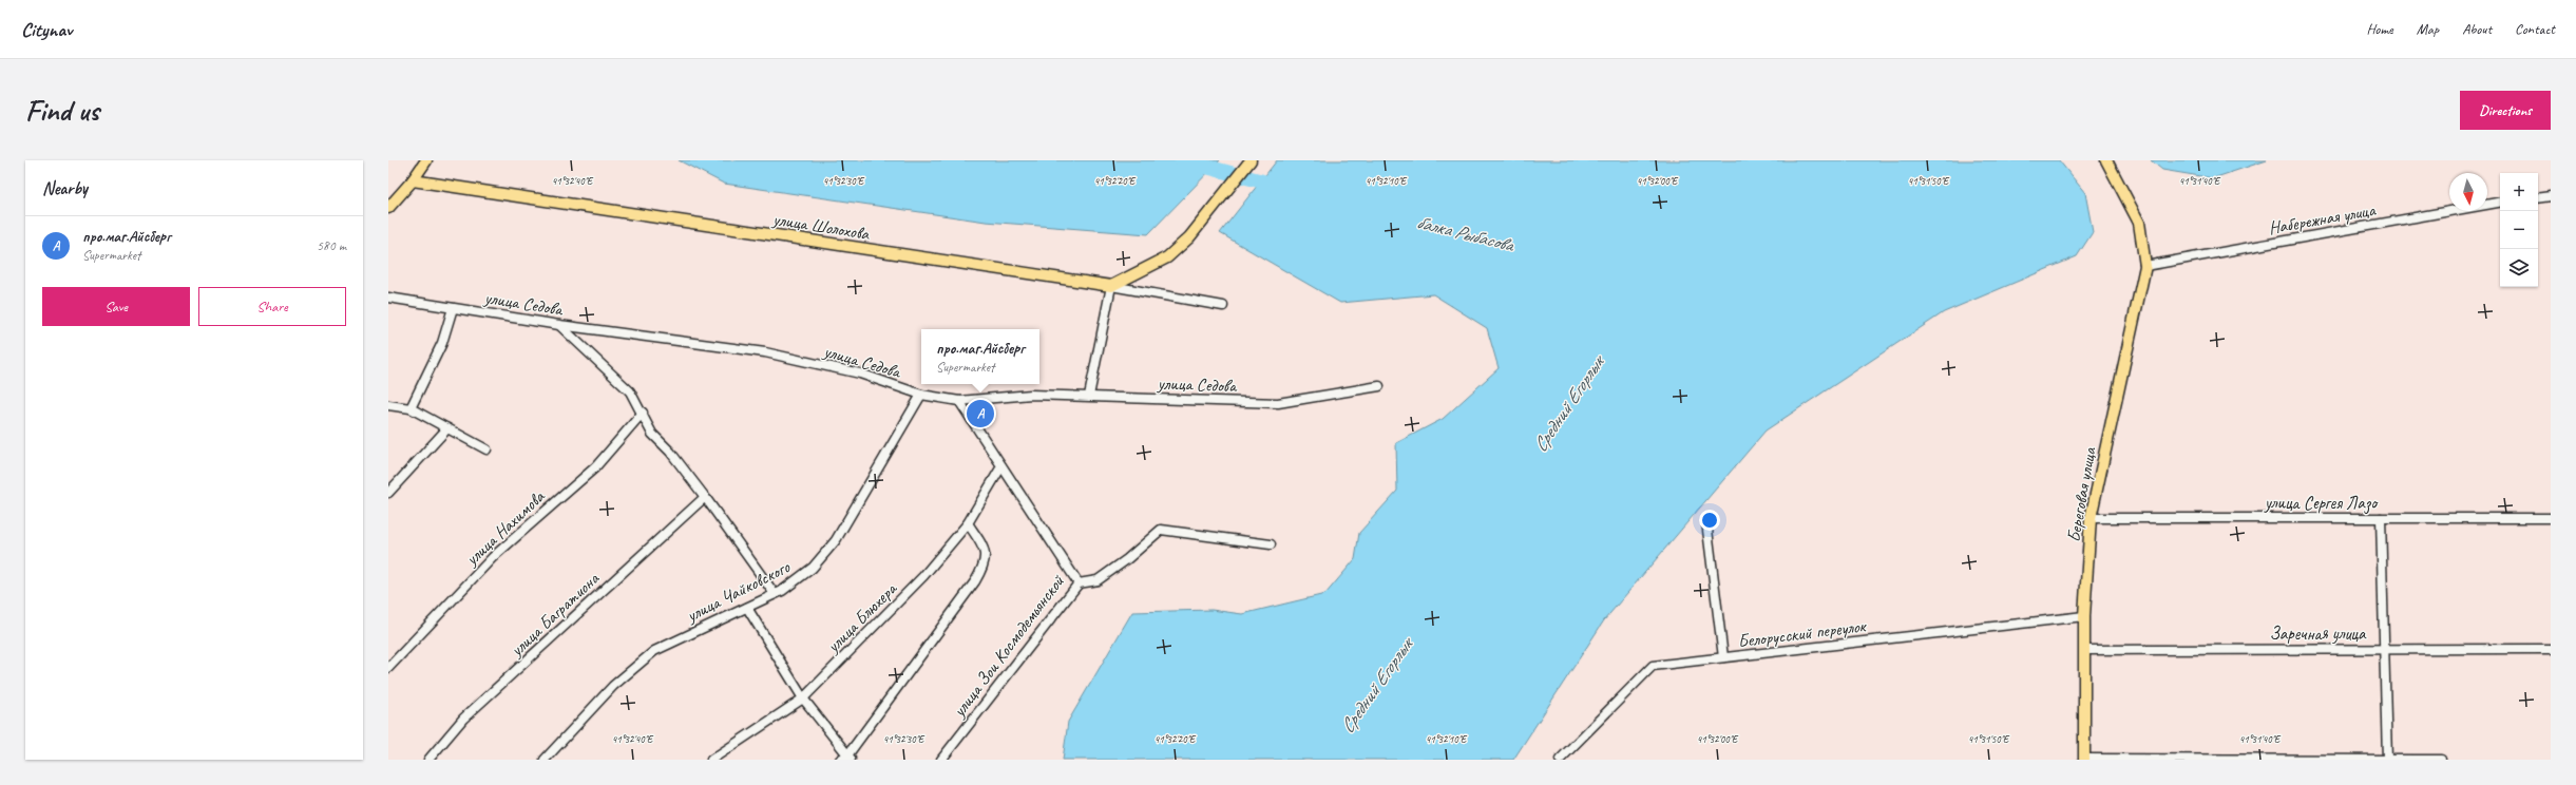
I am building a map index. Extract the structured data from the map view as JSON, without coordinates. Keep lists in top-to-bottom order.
{
  "streets": {
    "main road": ["улица Шолохова", "Береговая улица"],
    "street": [
      "Набережная улица",
      "улица Седова",
      "улица Сергея Лазо",
      "улица Нахимова",
      "улица Чайковского",
      "улица Багратиона",
      "улица Блюхера",
      "Белорусский переулок",
      "Заречная улица",
      "улица Зои Космодемьянской"
    ]
  },
  "crossings": [
    ["Набережная улица", "Береговая улица"],
    ["улица Седова", "улица Чайковского"],
    ["улица Седова", "улица Зои Космодемьянской"],
    ["Береговая улица", "улица Сергея Лазо"],
    ["Береговая улица", "Белорусский переулок"],
    ["Береговая улица", "Заречная улица"],
    ["улица Блюхера", "улица Зои Космодемьянской"]
  ],
  "water": ["балка Рыбасова", "Средний Егорлык"],
  "north": "bottom",
  "page": {
    "header": "Citynav",
    "nav": [
      "Home",
      "Map",
      "About",
      "Contact"
    ],
    "buttons": [
      "Directions",
      ["Save", "Share"]
    ],
    "title": "Find us",
    "heading": "Nearby",
    "map_buttons": ["+", "−"],
    "list": [
      {
        "mark": "A",
        "name": "про.маг.Айсберг",
        "note": "Supermarket",
        "value": "580 m"
      }
    ],
    "popup": ["про.маг.Айсберг", "Supermarket"],
    "pins": "A"
  },
  "coordinates": [
    "41°32'40\"E",
    "41°32'30\"E",
    "41°32'20\"E",
    "41°32'10\"E",
    "41°32'00\"E",
    "41°31'50\"E",
    "41°31'40\"E"
  ]
}
